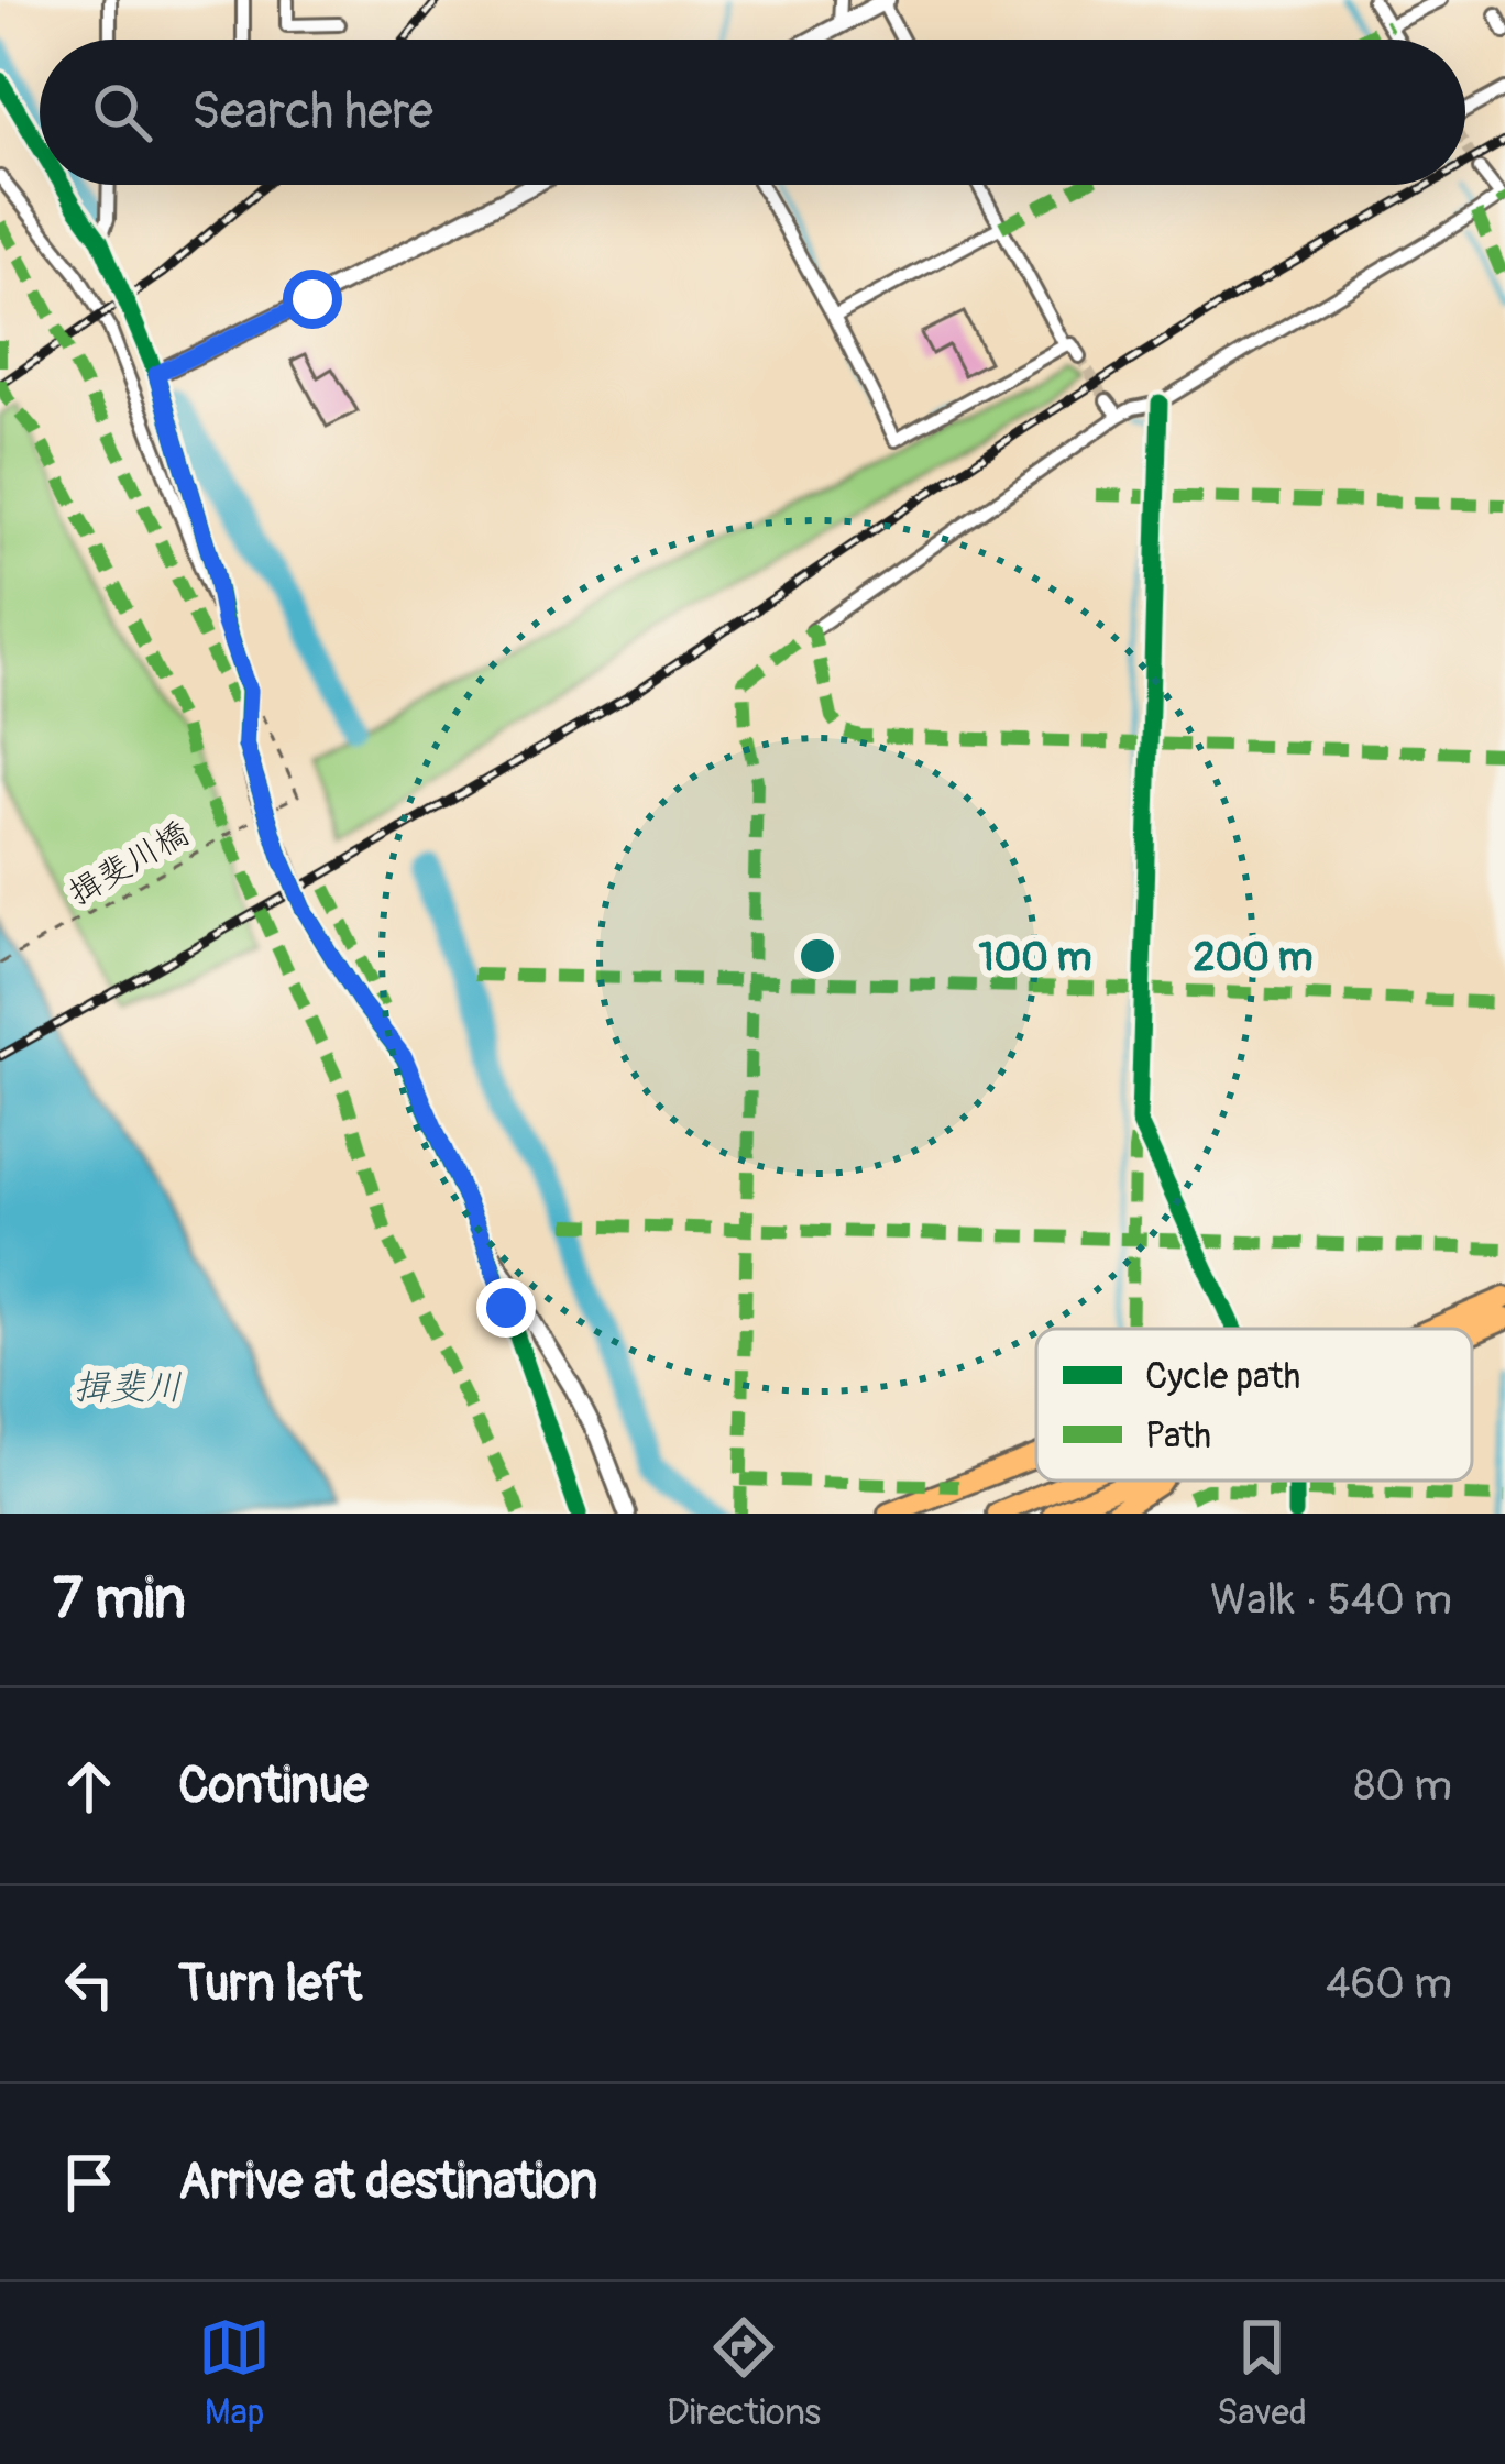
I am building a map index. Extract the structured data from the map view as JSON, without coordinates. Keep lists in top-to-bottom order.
{
  "streets": {
    "path": ["揖斐川橋"]
  },
  "water": ["揖斐川"],
  "legend": ["Cycle path", "Path"],
  "page": {
    "search": "Search here",
    "heading": ["7 min", "Walk · 540 m"],
    "list": [
      ["Continue", "80 m"],
      ["Turn left", "460 m"],
      "Arrive at destination"
    ],
    "nav": ["Map", "Directions", "Saved"]
  },
  "rings": ["100 m", "200 m"]
}
